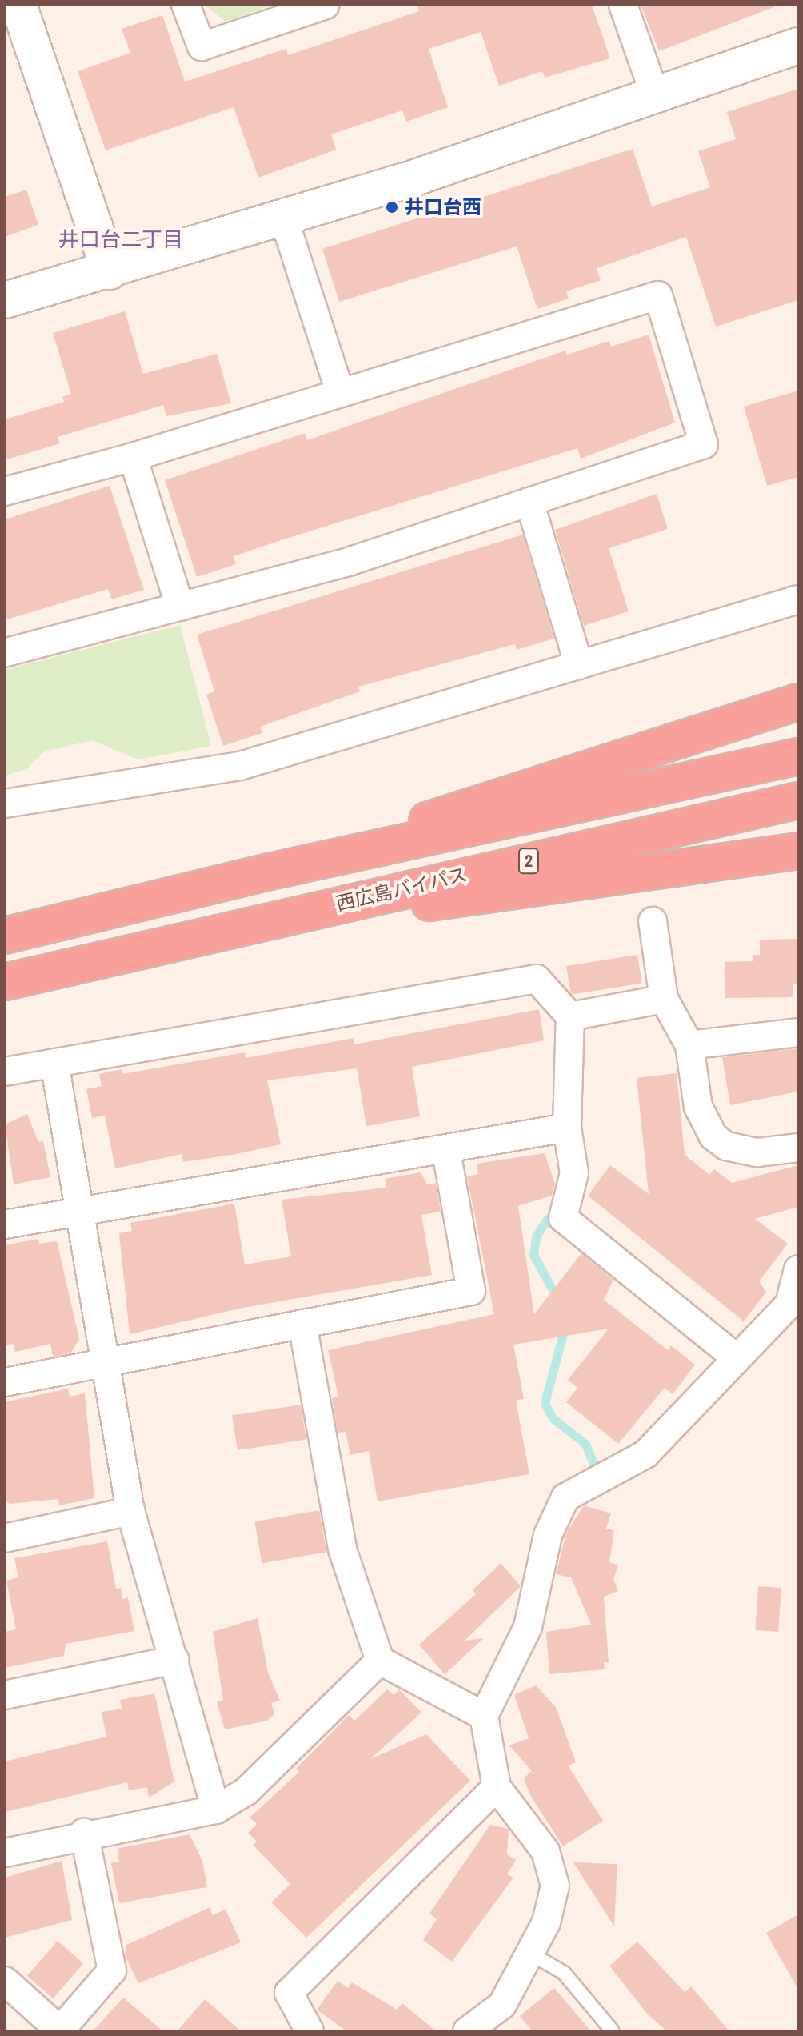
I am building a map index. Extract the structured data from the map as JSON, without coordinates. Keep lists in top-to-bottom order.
{
  "streets": {
    "highway": ["2", "西広島バイパス"]
  },
  "districts": ["井口台二丁目"],
  "places": ["井口台西"]
}
